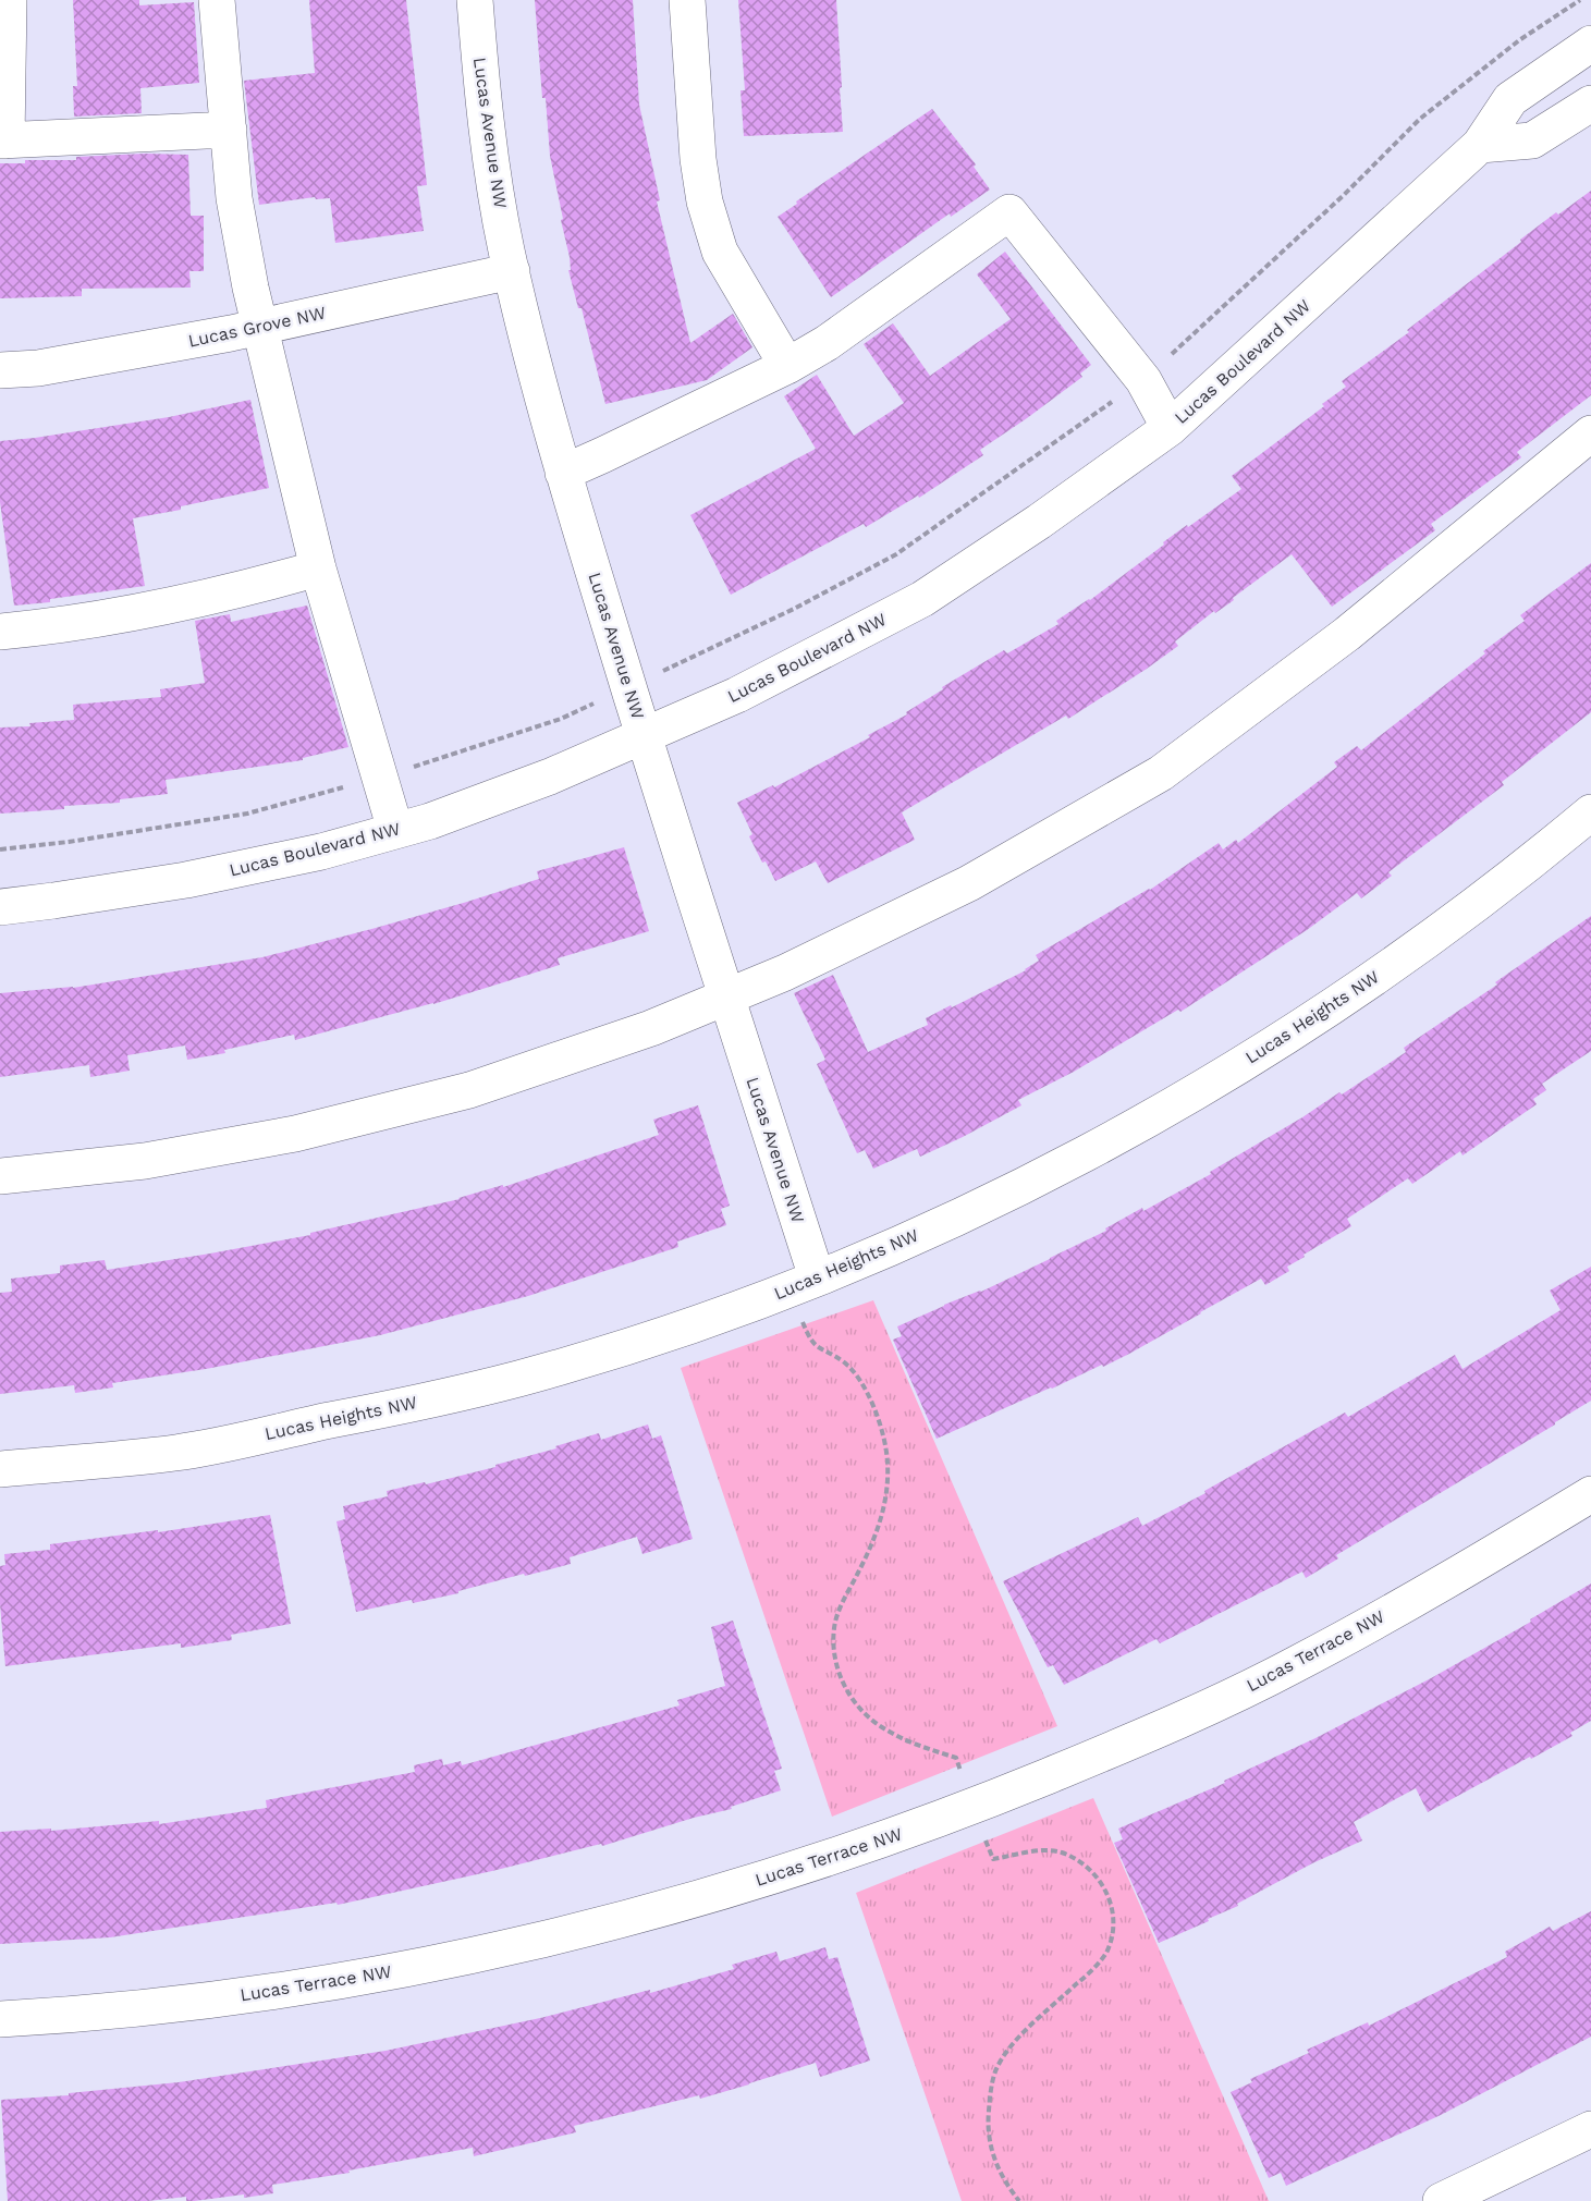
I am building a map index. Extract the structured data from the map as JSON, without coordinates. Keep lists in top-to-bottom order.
{
  "streets": {
    "street": [
      "Lucas Avenue NW",
      "Lucas Grove NW",
      "Lucas Boulevard NW",
      "Lucas Heights NW",
      "Lucas Terrace NW"
    ]
  },
  "crossings": [
    ["Lucas Avenue NW", "Lucas Grove NW"],
    ["Lucas Avenue NW", "Lucas Boulevard NW"],
    ["Lucas Avenue NW", "Lucas Heights NW"]
  ]
}
